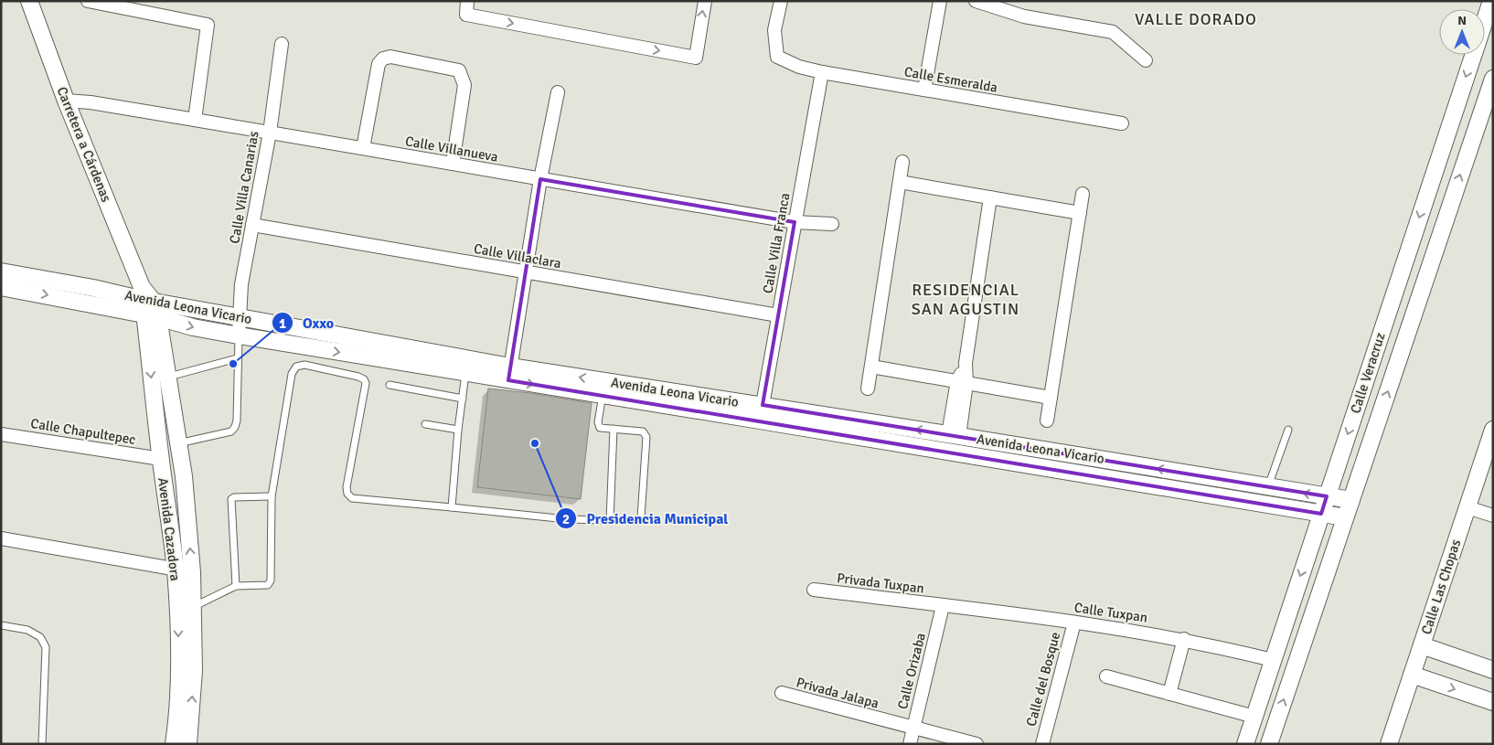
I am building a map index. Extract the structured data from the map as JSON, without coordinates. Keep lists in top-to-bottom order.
{
  "streets": {
    "street": [
      "Calle Esmeralda",
      "Carretera a Cárdenas",
      "Calle Villanueva",
      "Calle Villa Canarias",
      "Calle Villa Franca",
      "Calle Villaclara",
      "Avenida Leona Vicario",
      "Calle Veracruz",
      "Calle Chapultepec",
      "Avenida Cazadora",
      "Privada Tuxpan",
      "Calle Las Chopas",
      "Calle Tuxpan",
      "Calle Orizaba",
      "Calle del Bosque",
      "Privada Jalapa"
    ]
  },
  "crossings": [
    ["Calle Esmeralda", "Calle Villa Franca"],
    ["Carretera a Cárdenas", "Calle Villanueva"],
    ["Carretera a Cárdenas", "Avenida Leona Vicario"],
    ["Carretera a Cárdenas", "Avenida Cazadora"],
    ["Calle Villanueva", "Calle Villa Canarias"],
    ["Calle Villanueva", "Calle Villa Franca"],
    ["Calle Villa Canarias", "Calle Villaclara"],
    ["Calle Villa Canarias", "Avenida Leona Vicario"],
    ["Calle Villa Franca", "Calle Villaclara"],
    ["Calle Villa Franca", "Avenida Leona Vicario"],
    ["Avenida Leona Vicario", "Calle Veracruz"],
    ["Avenida Leona Vicario", "Avenida Cazadora"],
    ["Calle Veracruz", "Calle Tuxpan"],
    ["Calle Chapultepec", "Avenida Cazadora"],
    ["Privada Tuxpan", "Calle Tuxpan"],
    ["Privada Tuxpan", "Calle Orizaba"],
    ["Calle Tuxpan", "Calle Orizaba"],
    ["Calle Tuxpan", "Calle del Bosque"],
    ["Calle Orizaba", "Privada Jalapa"]
  ],
  "districts": ["VALLE DORADO", "RESIDENCIAL SAN AGUSTIN"],
  "places": ["Oxxo", "Presidencia Municipal"],
  "north": "top"
}
